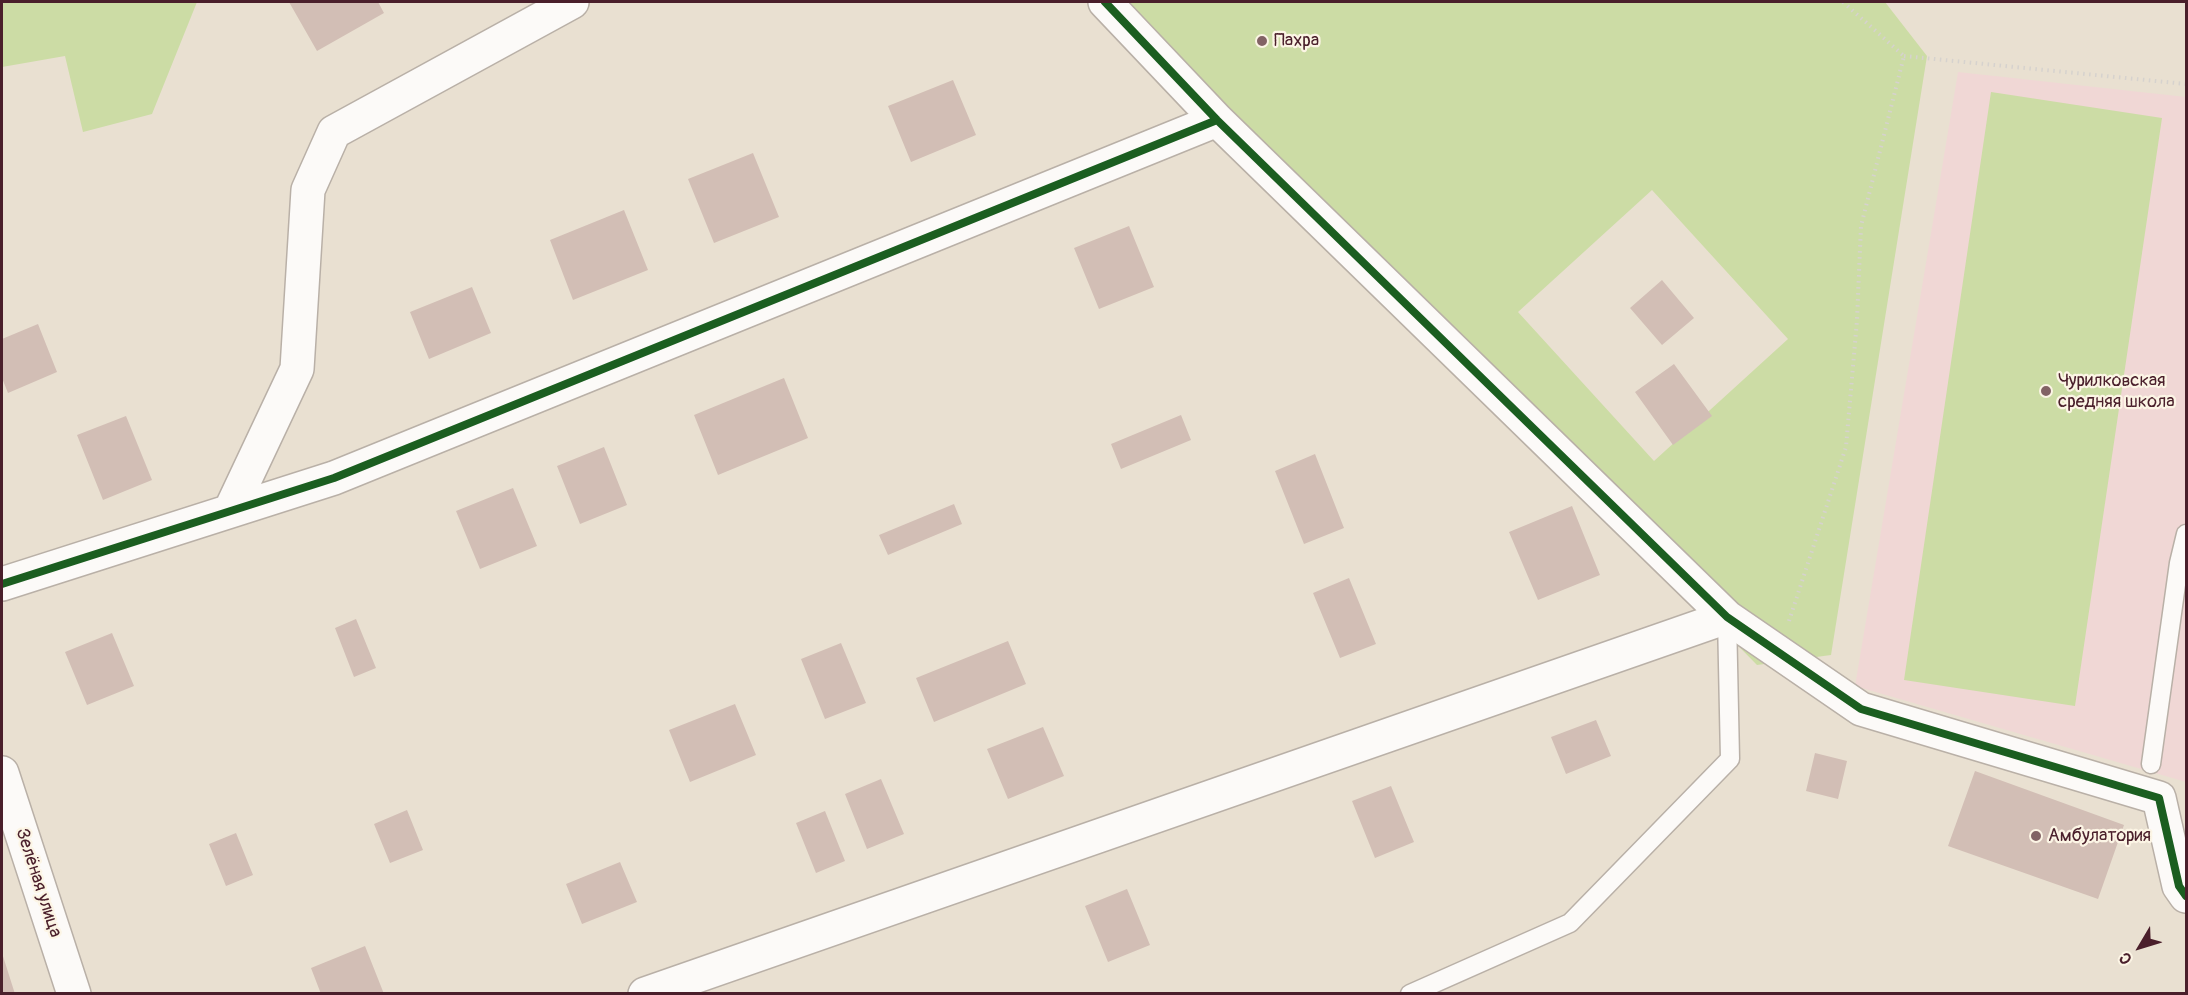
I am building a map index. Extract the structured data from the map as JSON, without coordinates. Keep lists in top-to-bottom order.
{
  "streets": {
    "street": ["Зелёная улица"]
  },
  "places": ["Пахра", "Чурилковская средняя школа", "Амбулатория"],
  "north": "bottom left"
}
